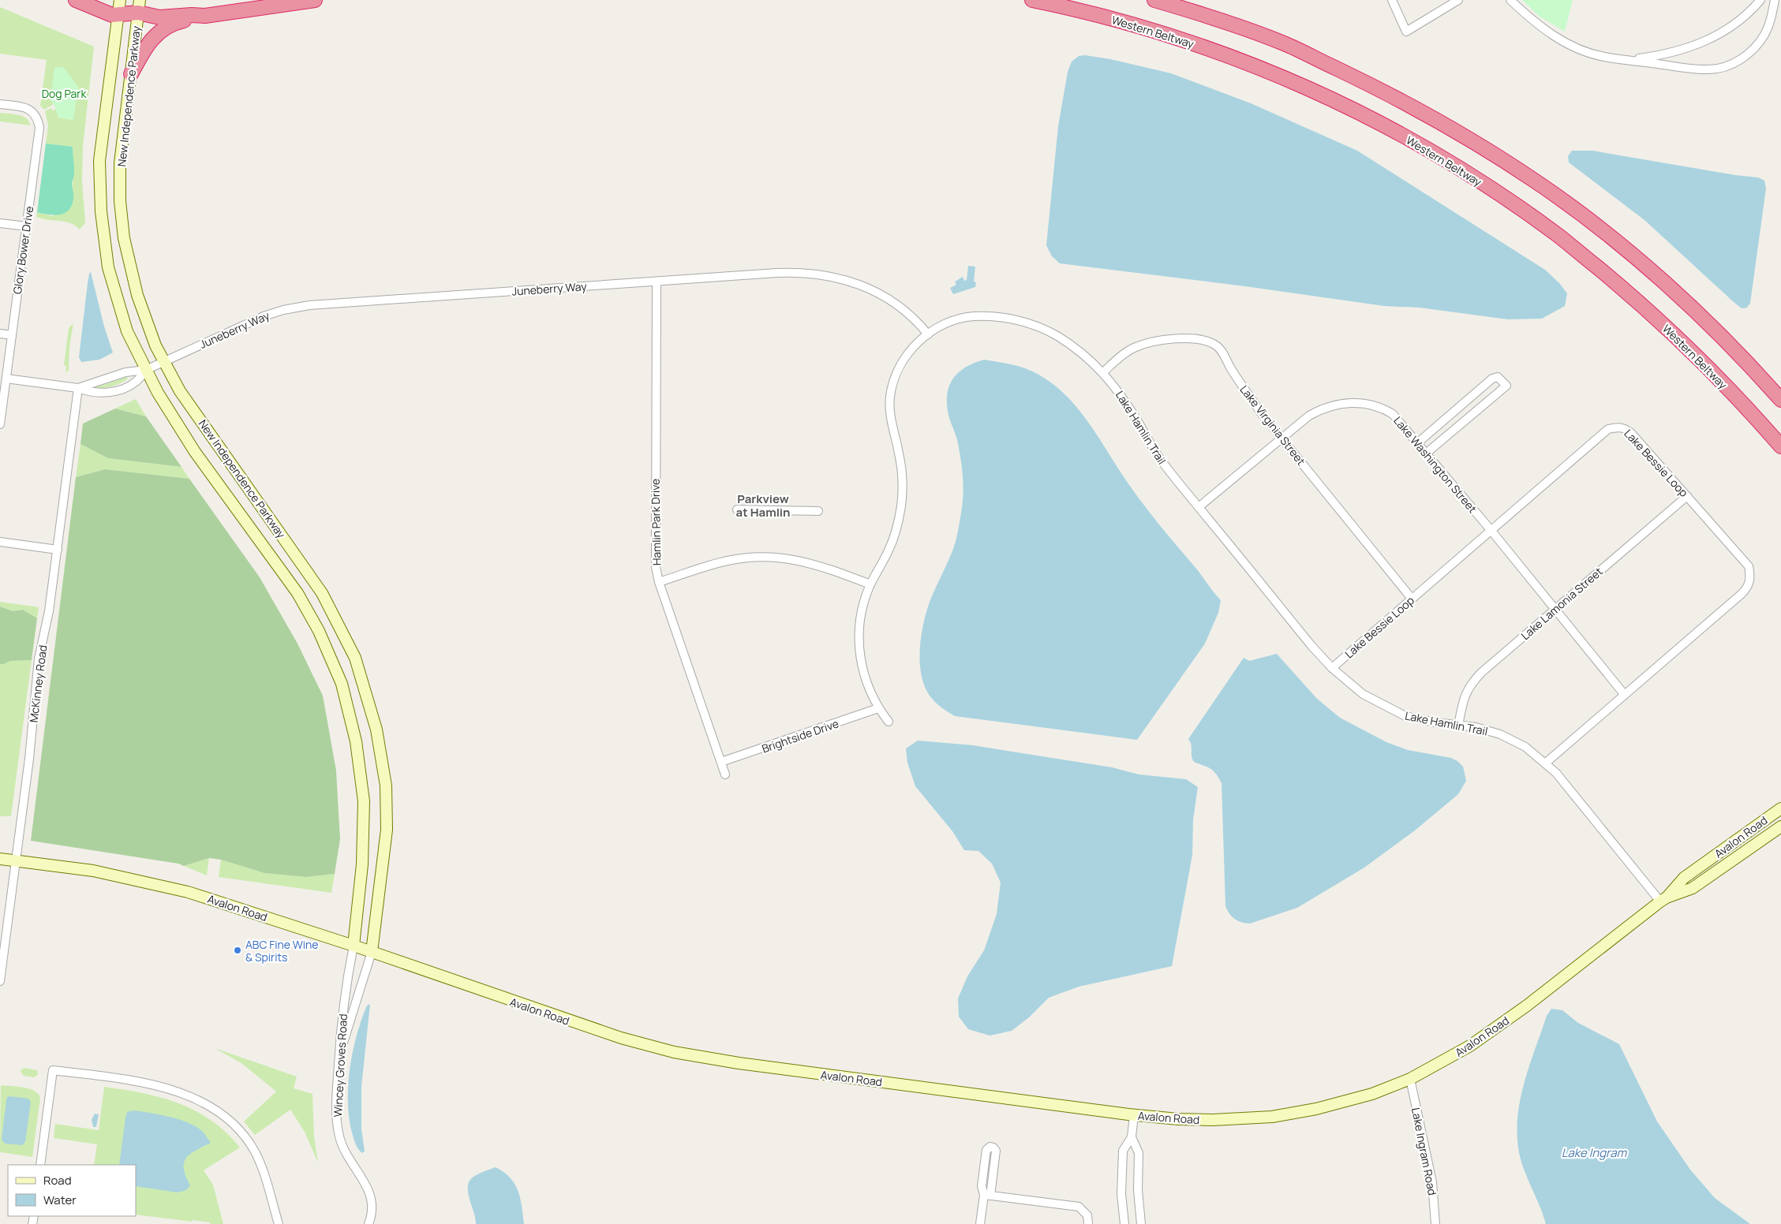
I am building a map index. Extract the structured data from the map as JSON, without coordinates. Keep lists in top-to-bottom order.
{
  "streets": {
    "highway": ["Western Beltway"],
    "main road": ["New Independence Parkway", "Avalon Road"],
    "street": [
      "Glory Bower Drive",
      "Juneberry Way",
      "Lake Virginia Street",
      "Lake Hamlin Trail",
      "Lake Bessie Loop",
      "Lake Washington Street",
      "Hamlin Park Drive",
      "Lake Lamonia Street",
      "McKinney Road",
      "Brightside Drive",
      "Wincey Groves Road",
      "Lake Ingram Road"
    ]
  },
  "crossings": [
    ["New Independence Parkway", "Juneberry Way"],
    ["New Independence Parkway", "Avalon Road"],
    ["New Independence Parkway", "Wincey Groves Road"],
    ["Juneberry Way", "Lake Hamlin Trail"],
    ["Juneberry Way", "Hamlin Park Drive"],
    ["Lake Virginia Street", "Lake Hamlin Trail"],
    ["Lake Virginia Street", "Lake Bessie Loop"],
    ["Lake Virginia Street", "Lake Washington Street"],
    ["Lake Hamlin Trail", "Lake Bessie Loop"],
    ["Lake Hamlin Trail", "Lake Washington Street"],
    ["Lake Hamlin Trail", "Lake Lamonia Street"],
    ["Lake Hamlin Trail", "Brightside Drive"],
    ["Lake Hamlin Trail", "Avalon Road"],
    ["Lake Bessie Loop", "Lake Washington Street"],
    ["Lake Bessie Loop", "Lake Lamonia Street"],
    ["Lake Washington Street", "Lake Lamonia Street"],
    ["Hamlin Park Drive", "Brightside Drive"],
    ["McKinney Road", "Avalon Road"],
    ["Avalon Road", "Wincey Groves Road"],
    ["Avalon Road", "Lake Ingram Road"]
  ],
  "districts": ["Parkview at Hamlin"],
  "water": ["Lake Ingram"],
  "parks": ["Dog Park"],
  "places": ["ABC Fine Wine & Spirits"],
  "legend": ["Road", "Water"]
}
